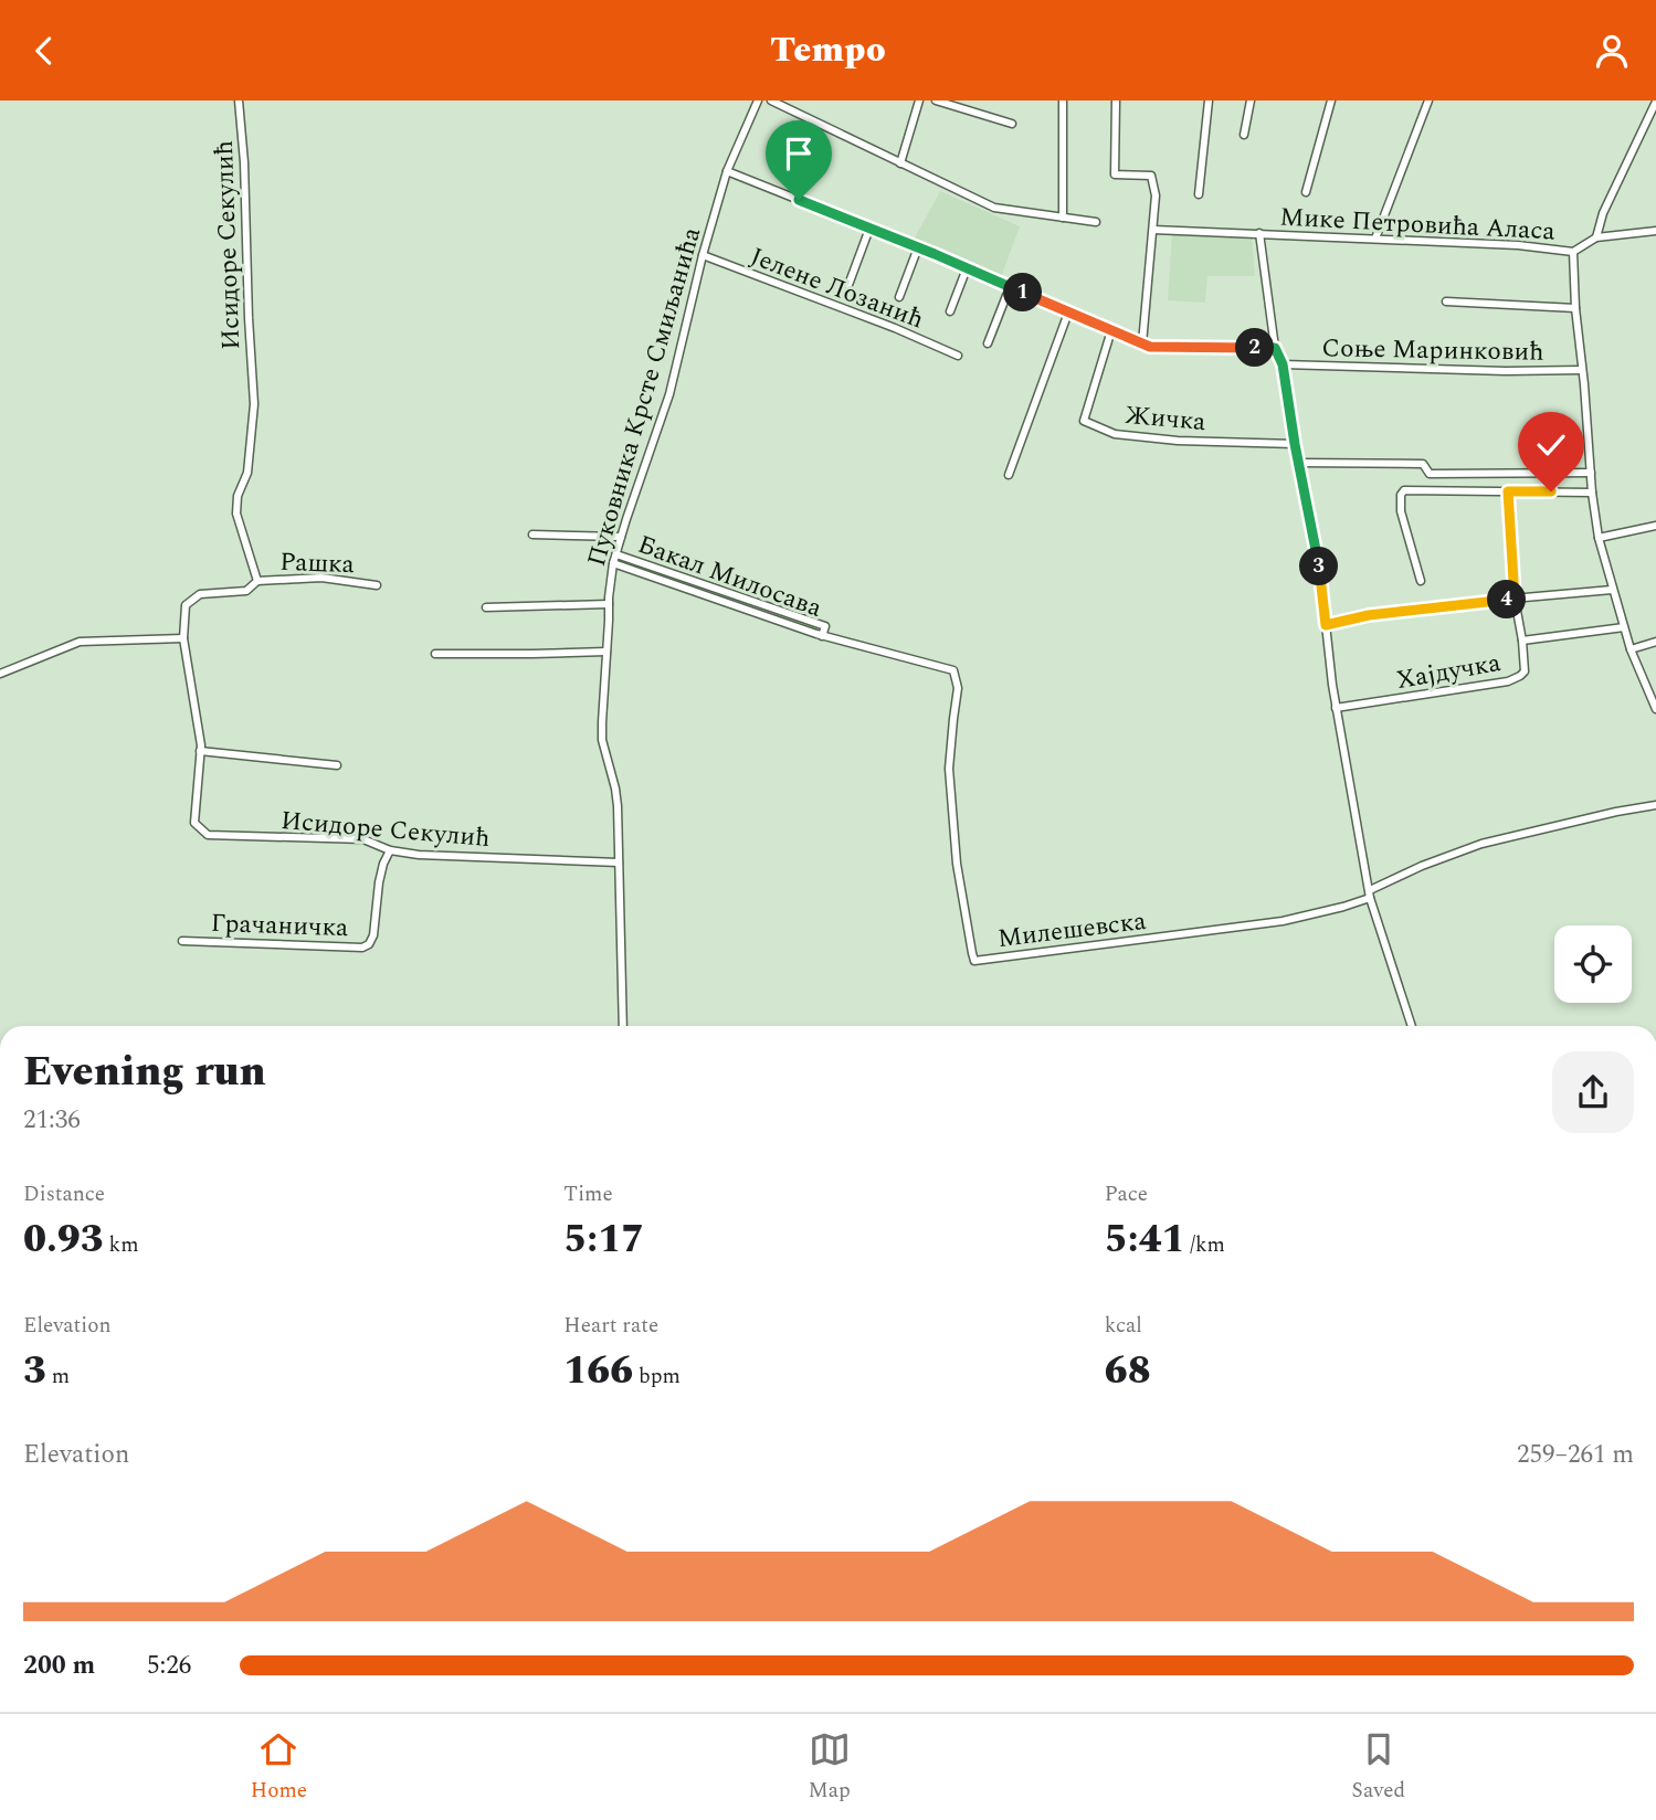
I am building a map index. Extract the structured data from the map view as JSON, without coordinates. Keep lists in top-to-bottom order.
{
  "streets": {
    "street": [
      "Мике Петровића Аласа",
      "Исидоре Секулић",
      "Јелене Лозанић",
      "Соње Маринковић",
      "Пуковника Крсте Смиљанића",
      "Жичка",
      "Рашка",
      "Бакал Милосава",
      "Хајдучка",
      "Грачаничка",
      "Милешевска"
    ]
  },
  "crossings": [
    ["Исидоре Секулић", "Пуковника Крсте Смиљанића"],
    ["Исидоре Секулић", "Рашка"],
    ["Исидоре Секулић", "Грачаничка"],
    ["Јелене Лозанић", "Пуковника Крсте Смиљанића"],
    ["Пуковника Крсте Смиљанића", "Бакал Милосава"],
    ["Бакал Милосава", "Милешевска"]
  ],
  "page": {
    "header": "Tempo",
    "pins": [
      "1",
      "2",
      "3",
      "4"
    ],
    "heading": ["Evening run", "21:36"],
    "stats": [
      ["Distance", "0.93 km"],
      ["Time", "5:17"],
      ["Pace", "5:41 /km"],
      ["Elevation", "3 m"],
      ["Heart rate", "166 bpm"],
      ["kcal", "68"]
    ],
    "chart": ["Elevation", "259–261 m"],
    "list": [
      {
        "name": "200 m",
        "note": "5:26"
      }
    ],
    "tabs": ["Home", "Map", "Saved"]
  }
}
